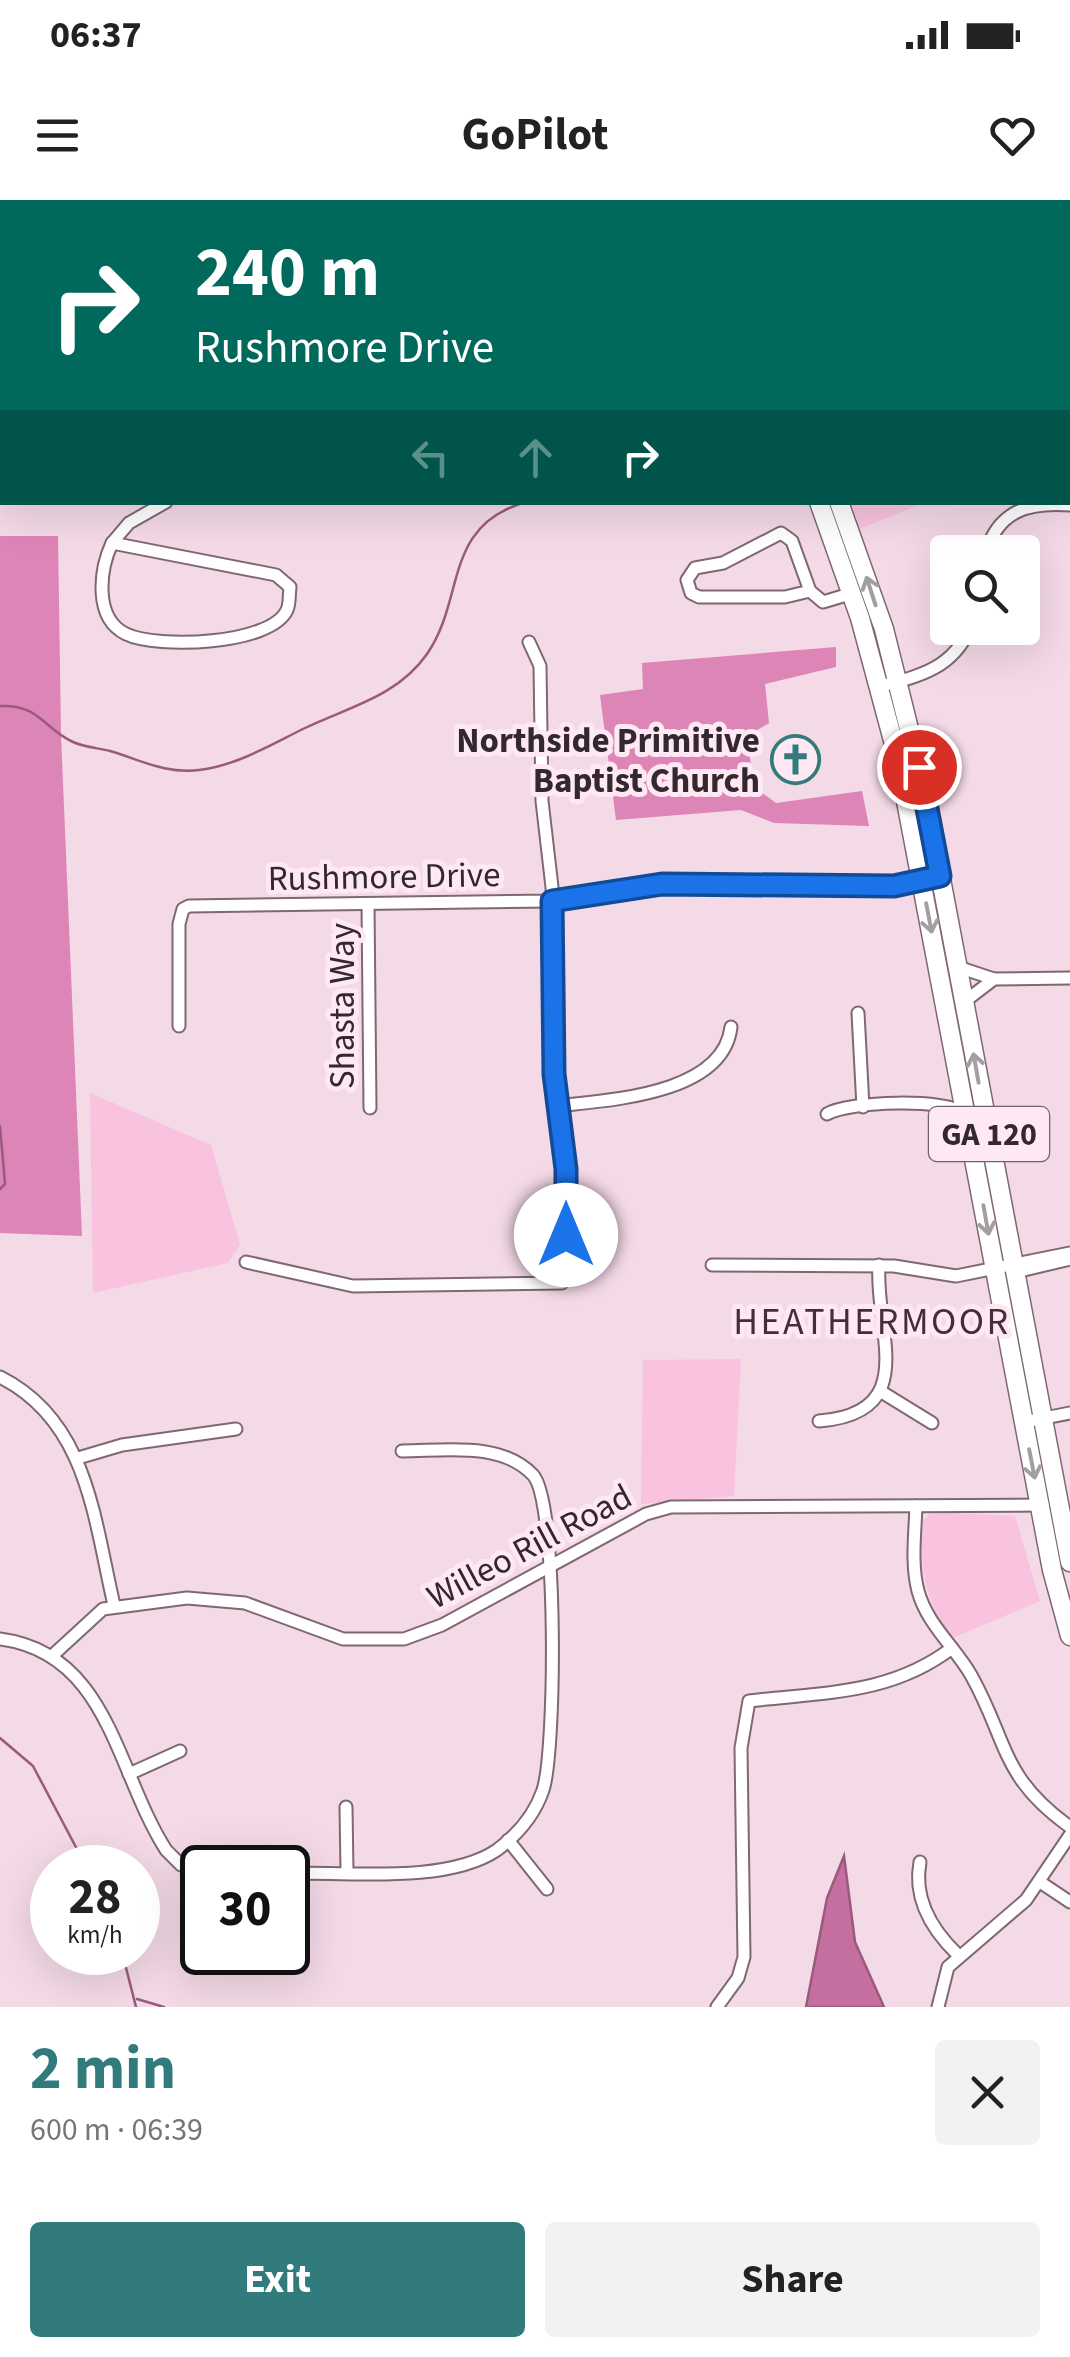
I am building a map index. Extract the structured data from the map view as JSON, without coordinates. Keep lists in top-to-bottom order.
{
  "streets": {
    "highway": ["GA 120"],
    "street": ["Rushmore Drive", "Shasta Way", "Willeo Rill Road"]
  },
  "crossings": [
    ["Rushmore Drive", "Shasta Way"],
    ["Rushmore Drive", "GA 120"],
    ["GA 120", "Willeo Rill Road"]
  ],
  "districts": ["HEATHERMOOR"],
  "places": {
    "church": ["Northside Primitive Baptist Church"]
  },
  "page": {
    "status": "06:37",
    "header": "GoPilot",
    "turn": ["240 m", "Rushmore Drive"],
    "speed": "28 km/h",
    "limit": "30",
    "heading": ["2 min", "600 m · 06:39"],
    "buttons": ["Exit", "Share"]
  }
}
